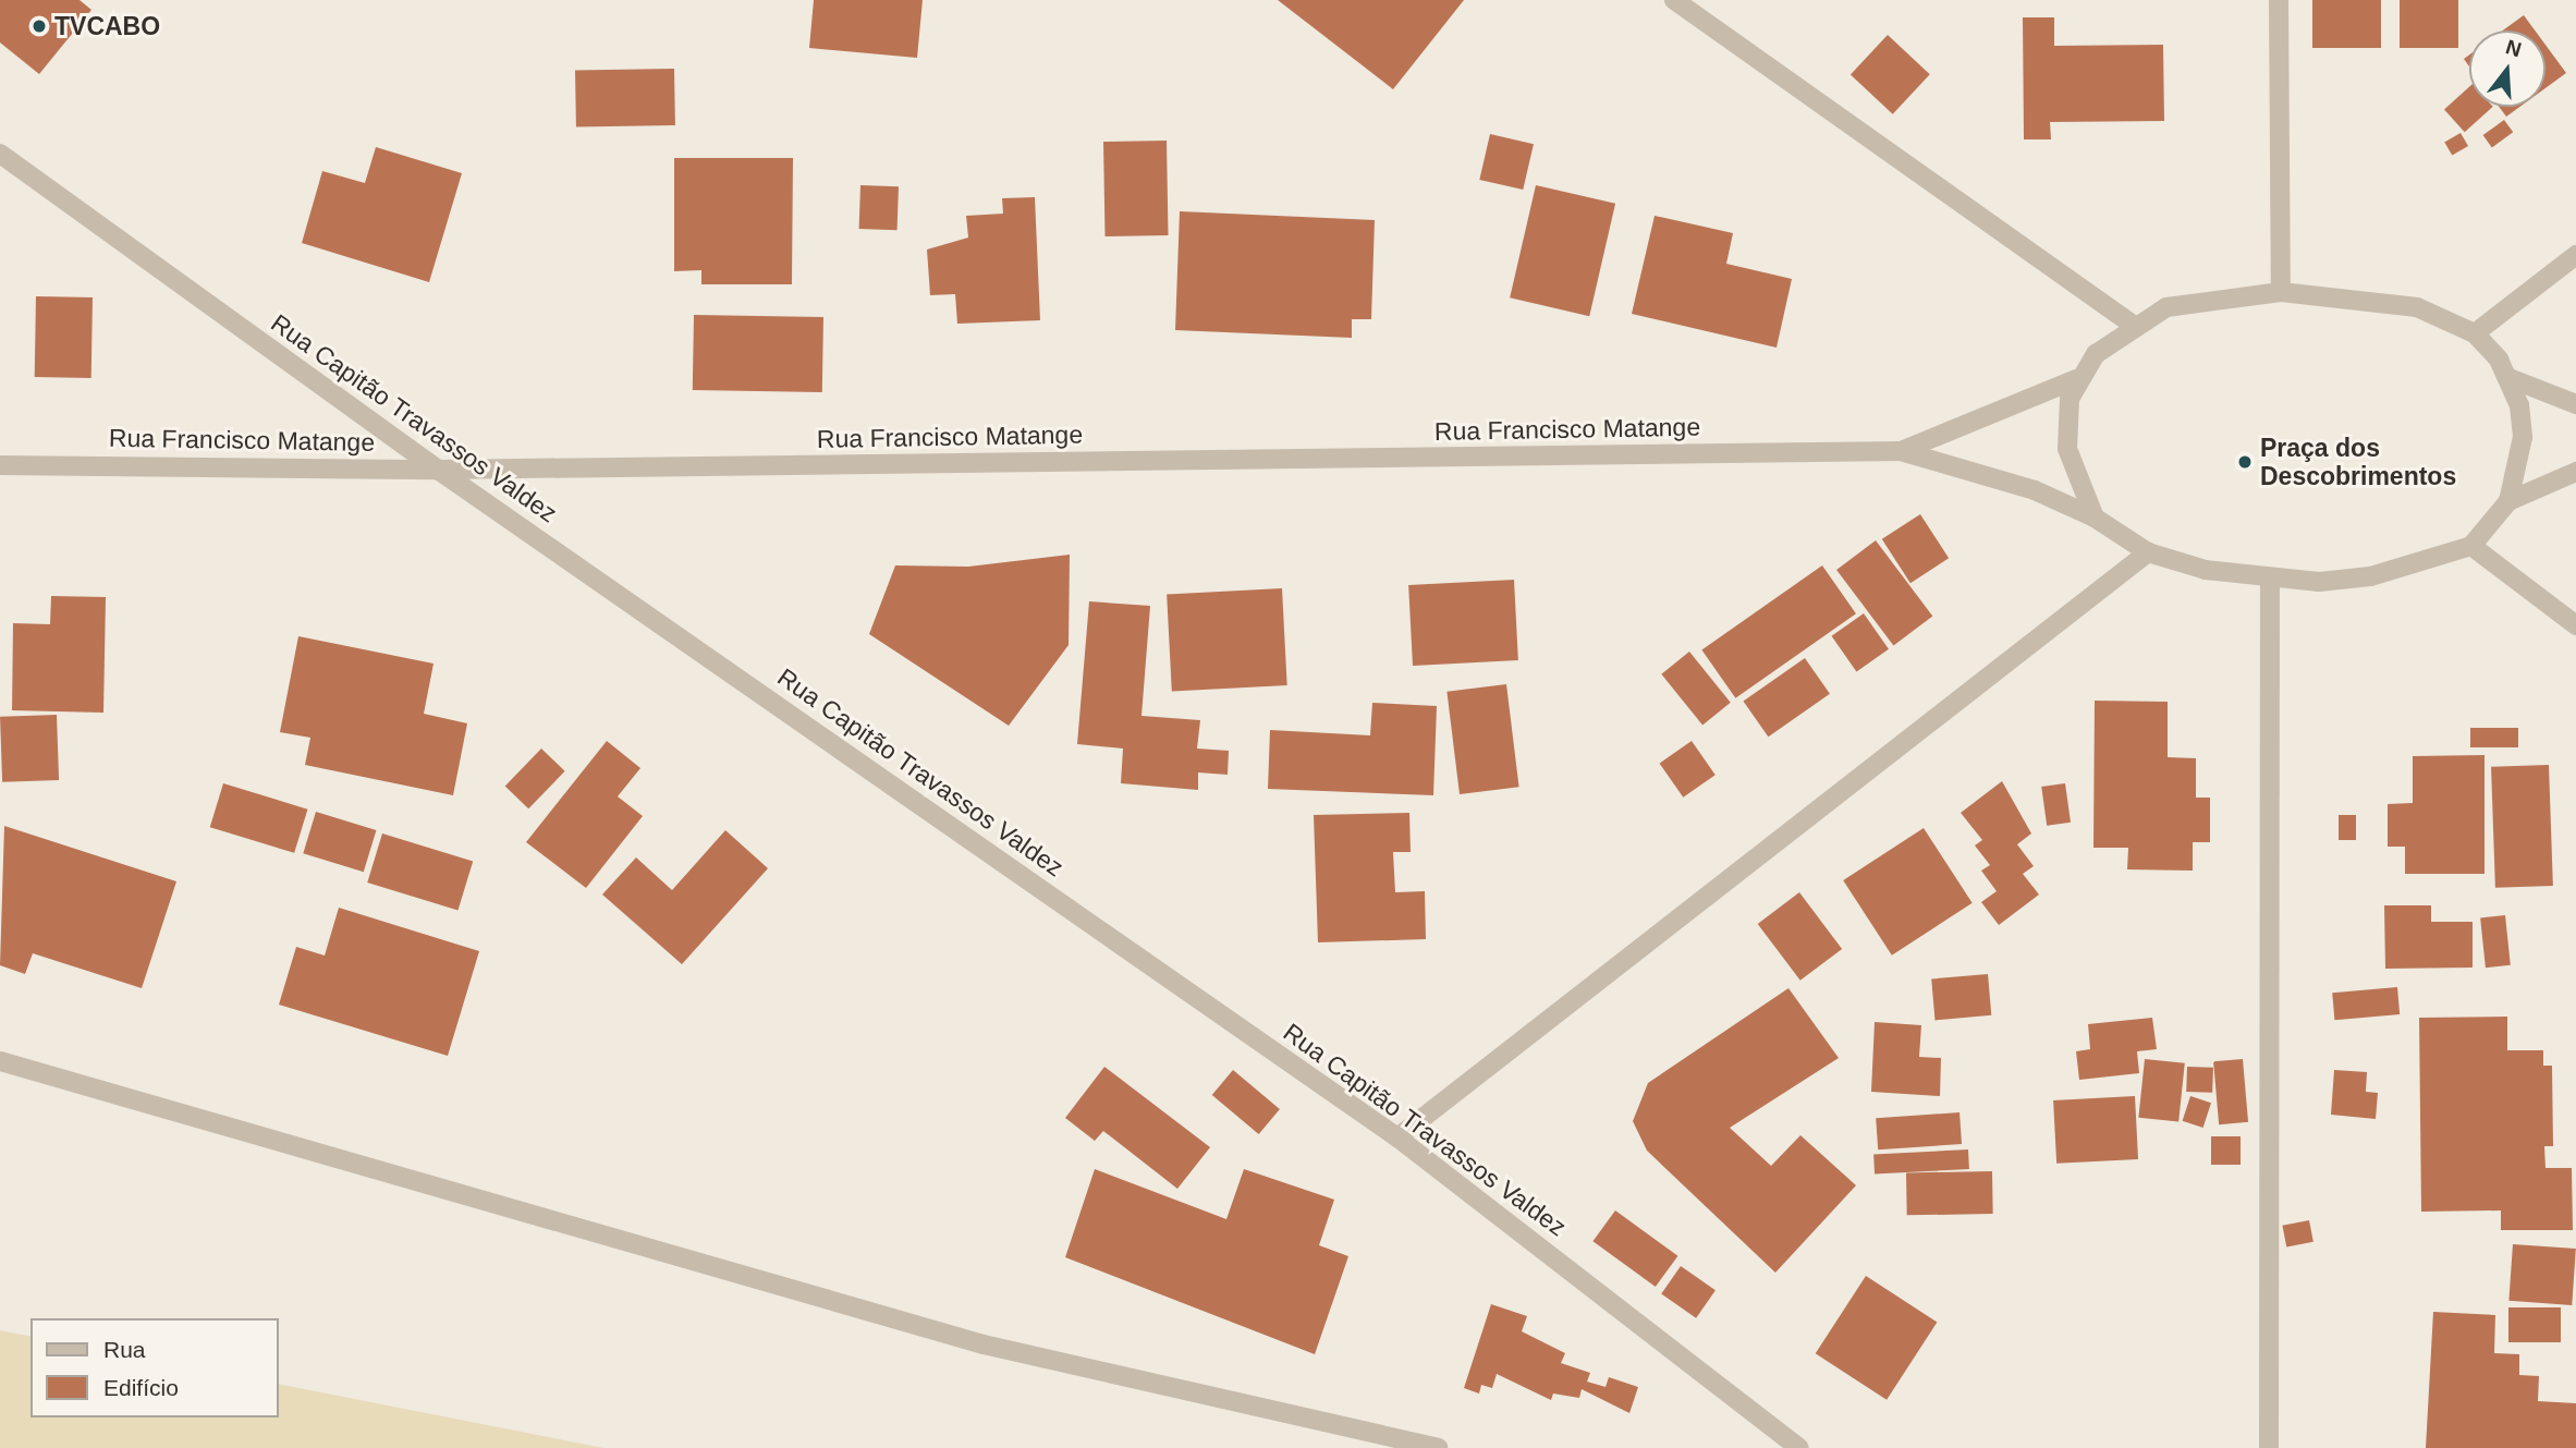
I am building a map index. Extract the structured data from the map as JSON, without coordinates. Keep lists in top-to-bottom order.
{
  "streets": {
    "street": ["Rua Capitão Travassos Valdez", "Rua Francisco Matange"]
  },
  "crossings": [
    ["Rua Capitão Travassos Valdez", "Rua Francisco Matange"]
  ],
  "places": ["TVCABO", "Praça dos Descobrimentos"],
  "legend": ["Rua", "Edifício"],
  "north": "top"
}
